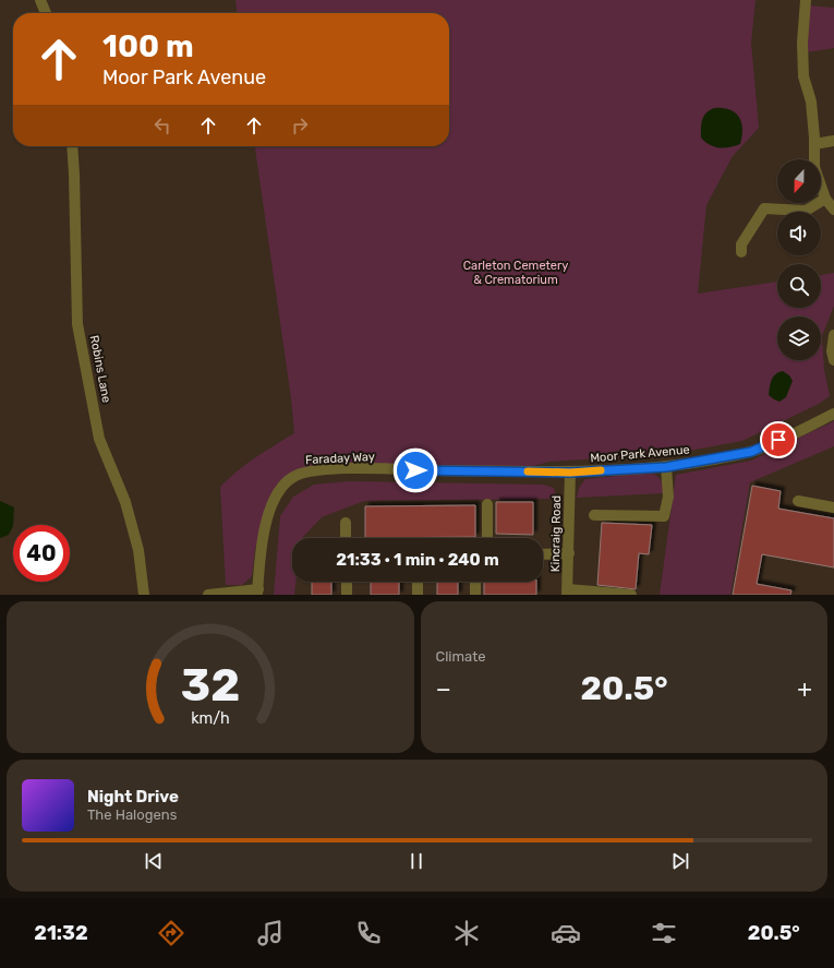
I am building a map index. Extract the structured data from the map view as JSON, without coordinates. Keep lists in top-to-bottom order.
{
  "streets": {
    "street": [
      "Robins Lane",
      "Moor Park Avenue",
      "Faraday Way",
      "Kincraig Road"
    ]
  },
  "crossings": [
    ["Moor Park Avenue", "Faraday Way"],
    ["Moor Park Avenue", "Kincraig Road"],
    ["Faraday Way", "Kincraig Road"]
  ],
  "parks": ["Carleton Cemetery & Crematorium"],
  "north": "bottom",
  "page": {
    "turn": ["100 m", "Moor Park Avenue"],
    "limit": "40",
    "trip": "21:33 · 1 min · 240 m",
    "tile": "Climate",
    "heat": ["−", "20.5°", "+"],
    "song": ["Night Drive", "The Halogens"],
    "tabs": ["21:32", "20.5°"],
    "gauge": ["32", "km/h"]
  }
}
